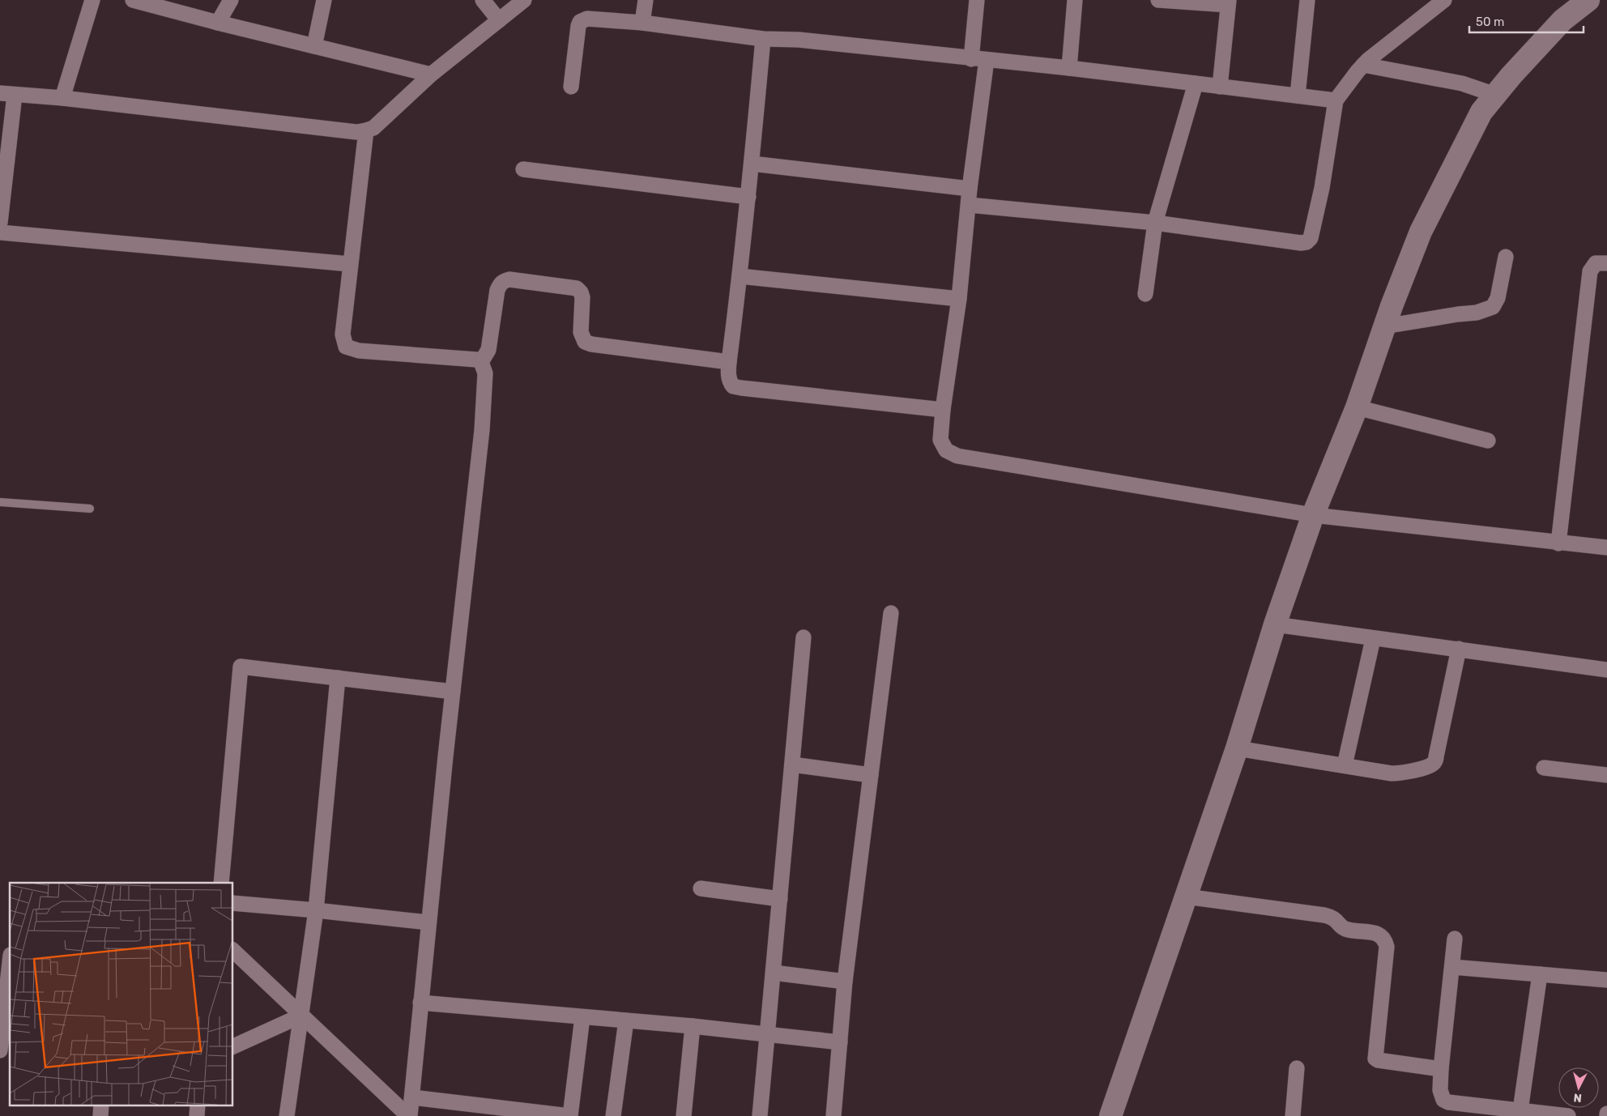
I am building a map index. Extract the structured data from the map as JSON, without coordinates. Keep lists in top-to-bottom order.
{
  "scale_bar": "50 m",
  "north": "bottom"
}
